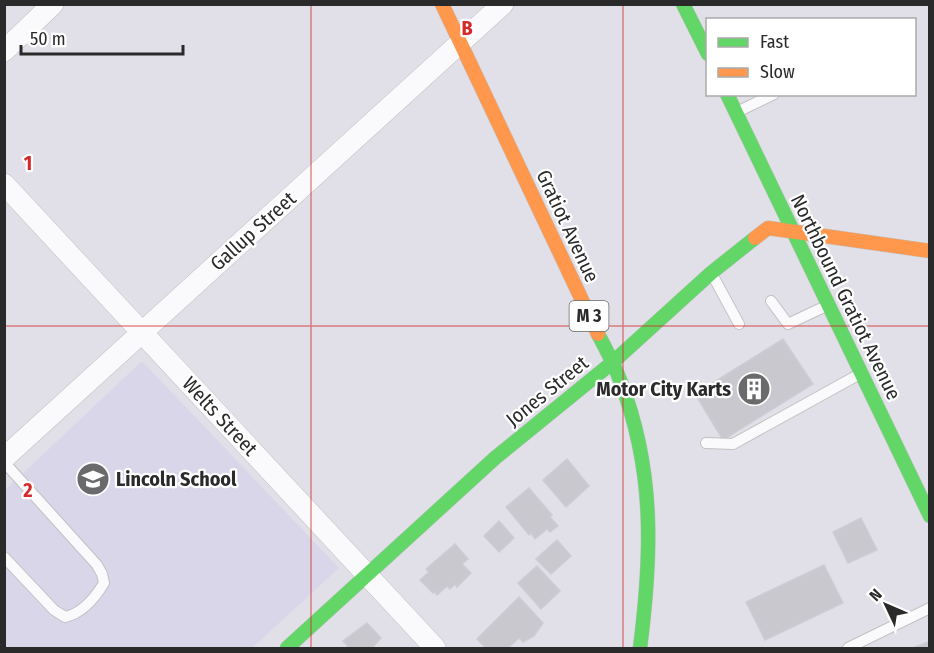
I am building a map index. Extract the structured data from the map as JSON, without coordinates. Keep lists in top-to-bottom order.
{
  "streets": {
    "main road": [
      "Gratiot Avenue",
      "Northbound Gratiot Avenue",
      "M 3",
      "Jones Street"
    ],
    "street": ["Gallup Street", "Welts Street"]
  },
  "crossings": [
    ["Gratiot Avenue", "Gallup Street"],
    ["Gratiot Avenue", "Jones Street"],
    ["Gallup Street", "Welts Street"],
    ["Northbound Gratiot Avenue", "Jones Street"],
    ["Jones Street", "Welts Street"]
  ],
  "places": {
    "building": ["Motor City Karts"],
    "school or university": ["Lincoln School"]
  },
  "legend": ["Fast", "Slow"],
  "scale_bar": "50 m",
  "north": "top left",
  "grid": {
    "columns": ["B"],
    "rows": ["1", "2"]
  }
}
